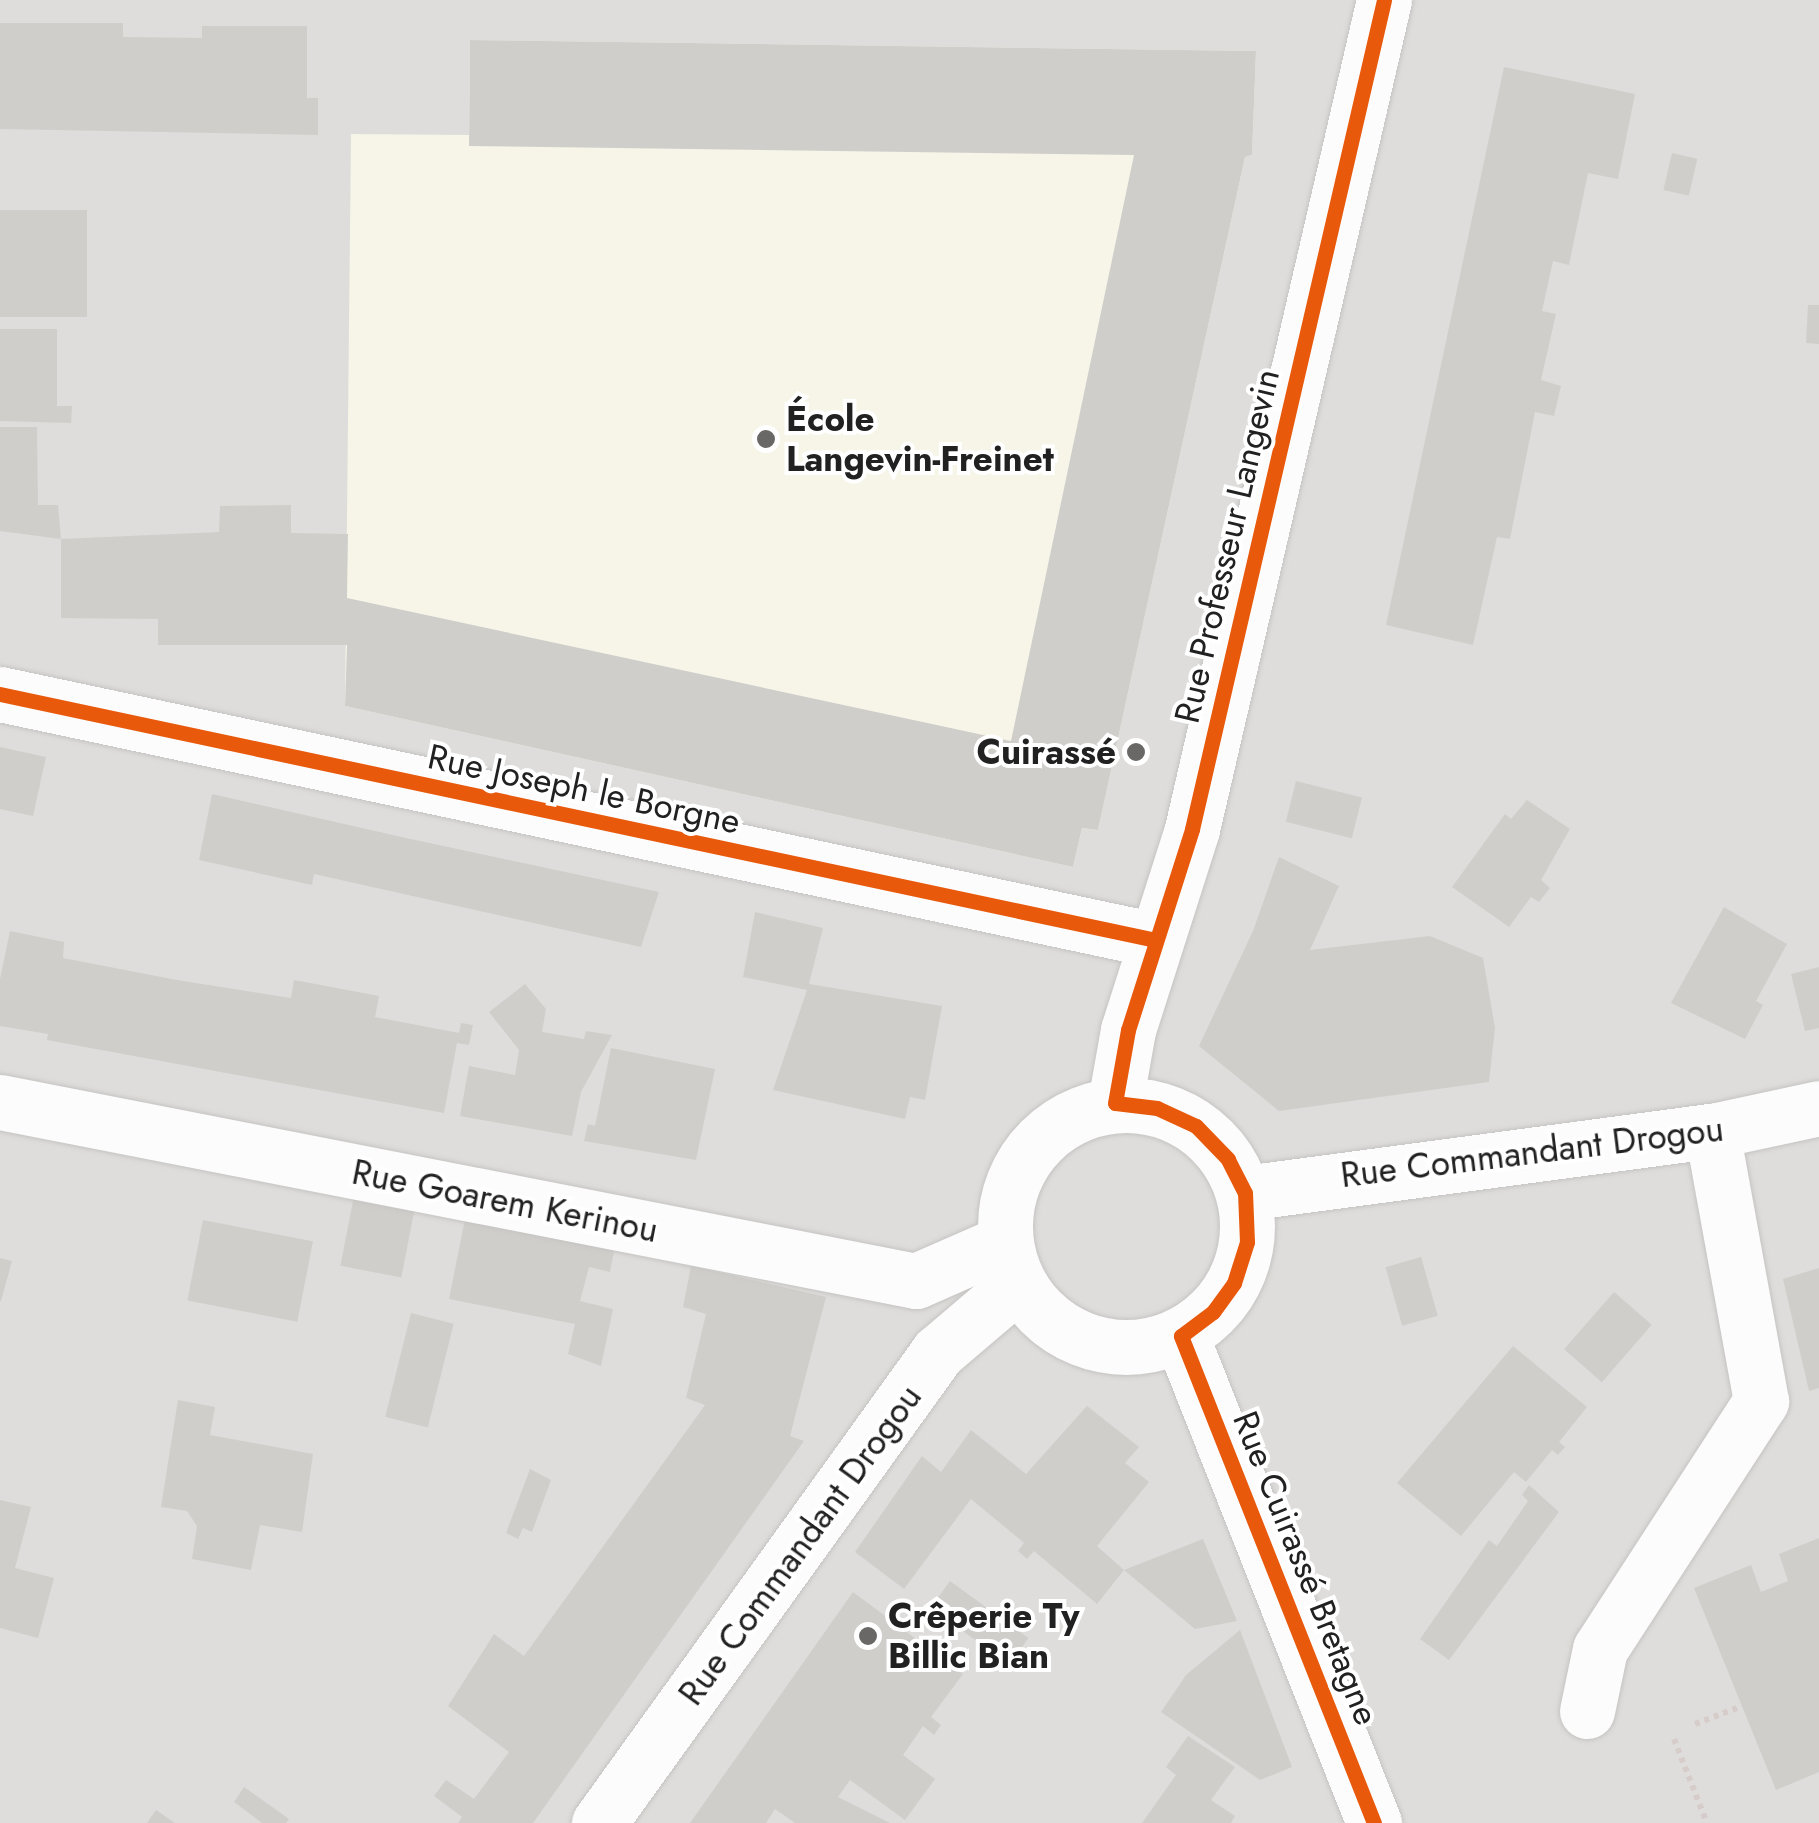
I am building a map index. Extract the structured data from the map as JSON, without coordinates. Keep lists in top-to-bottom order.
{
  "streets": {
    "street": [
      "Rue Professeur Langevin",
      "Rue Joseph le Borgne",
      "Rue Commandant Drogou",
      "Rue Goarem Kerinou",
      "Rue Cuirassé Bretagne"
    ]
  },
  "crossings": [
    ["Rue Professeur Langevin", "Rue Joseph le Borgne"],
    ["Rue Professeur Langevin", "Rue Commandant Drogou"],
    ["Rue Professeur Langevin", "Rue Goarem Kerinou"],
    ["Rue Professeur Langevin", "Rue Cuirassé Bretagne"],
    ["Rue Commandant Drogou", "Rue Goarem Kerinou"],
    ["Rue Commandant Drogou", "Rue Cuirassé Bretagne"],
    ["Rue Goarem Kerinou", "Rue Cuirassé Bretagne"]
  ],
  "places": ["École Langevin-Freinet", "Cuirassé", "Crêperie Ty Billic Bian"]
}
